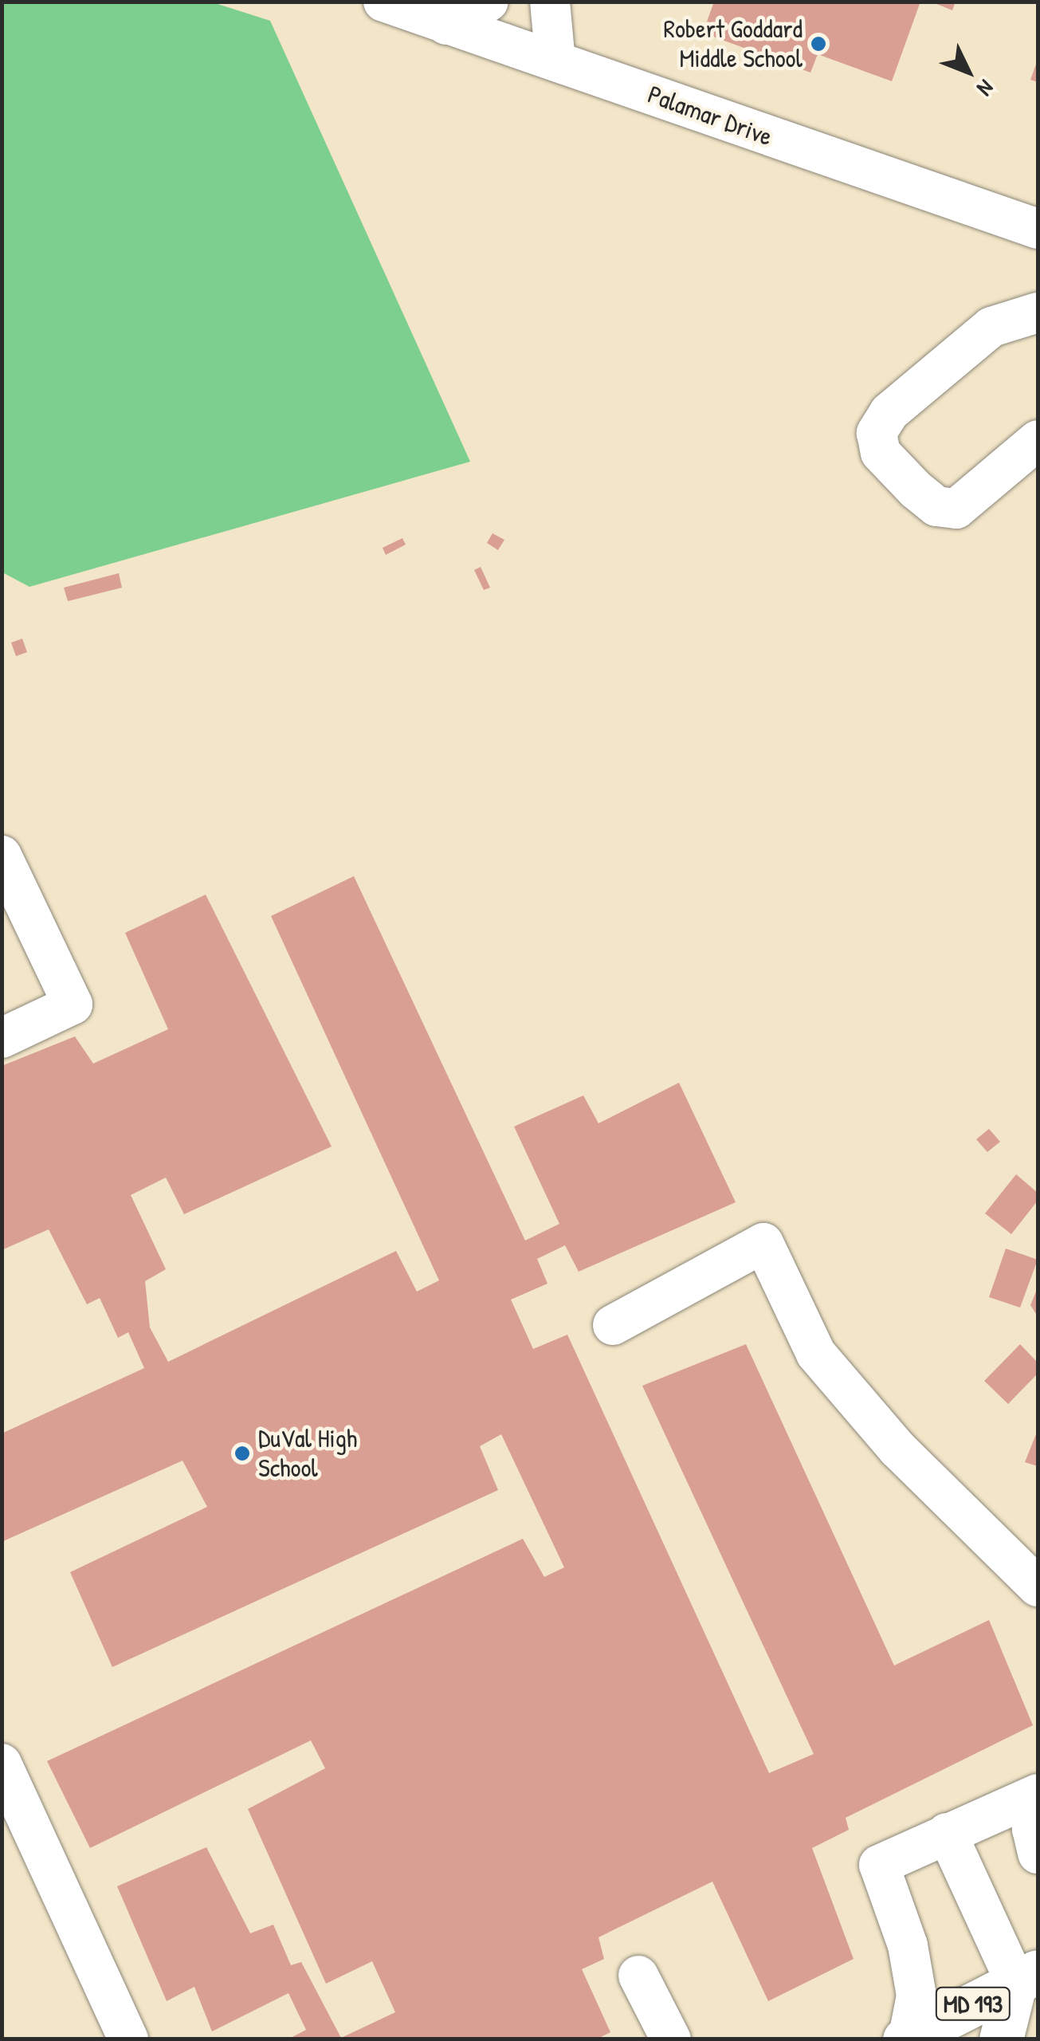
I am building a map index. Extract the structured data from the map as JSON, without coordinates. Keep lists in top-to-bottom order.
{
  "streets": {
    "main road": ["MD 193"],
    "street": ["Palamar Drive"]
  },
  "places": ["Robert Goddard Middle School", "DuVal High School"],
  "north": "bottom right"
}
